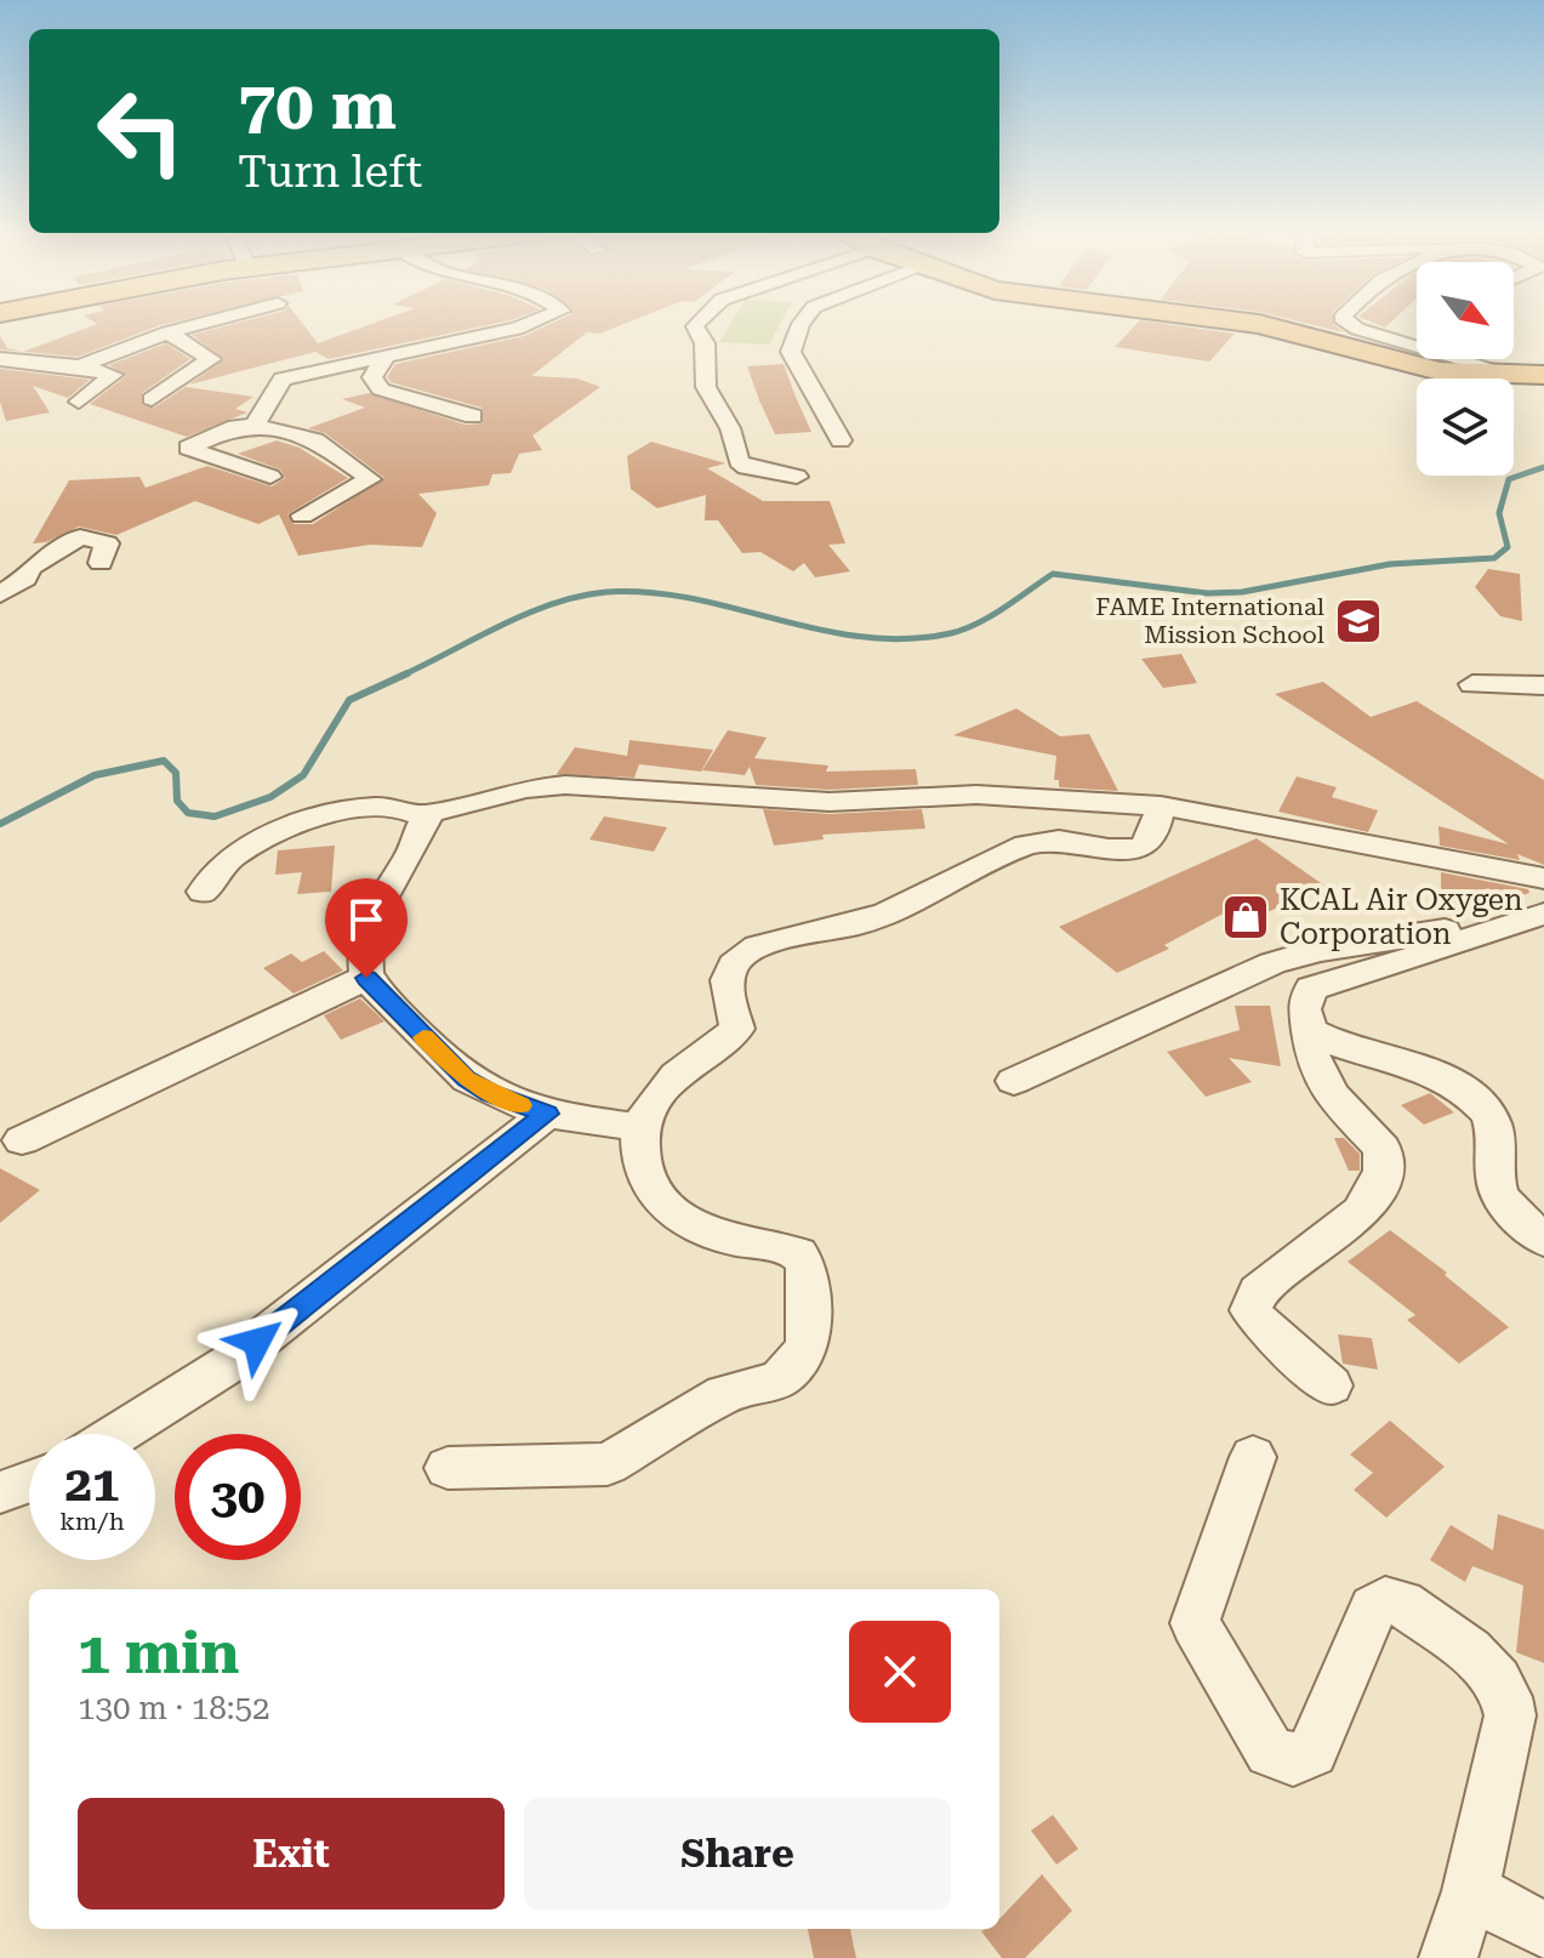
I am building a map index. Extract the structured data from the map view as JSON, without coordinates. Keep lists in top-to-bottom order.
{
  "places": {
    "school or university": ["FAME International Mission School"],
    "shop": ["KCAL Air Oxygen Corporation"]
  },
  "north": "bottom right",
  "page": {
    "turn": ["70 m", "Turn left"],
    "speed": "21 km/h",
    "limit": "30",
    "heading": ["1 min", "130 m · 18:52"],
    "buttons": ["Exit", "Share"]
  }
}
